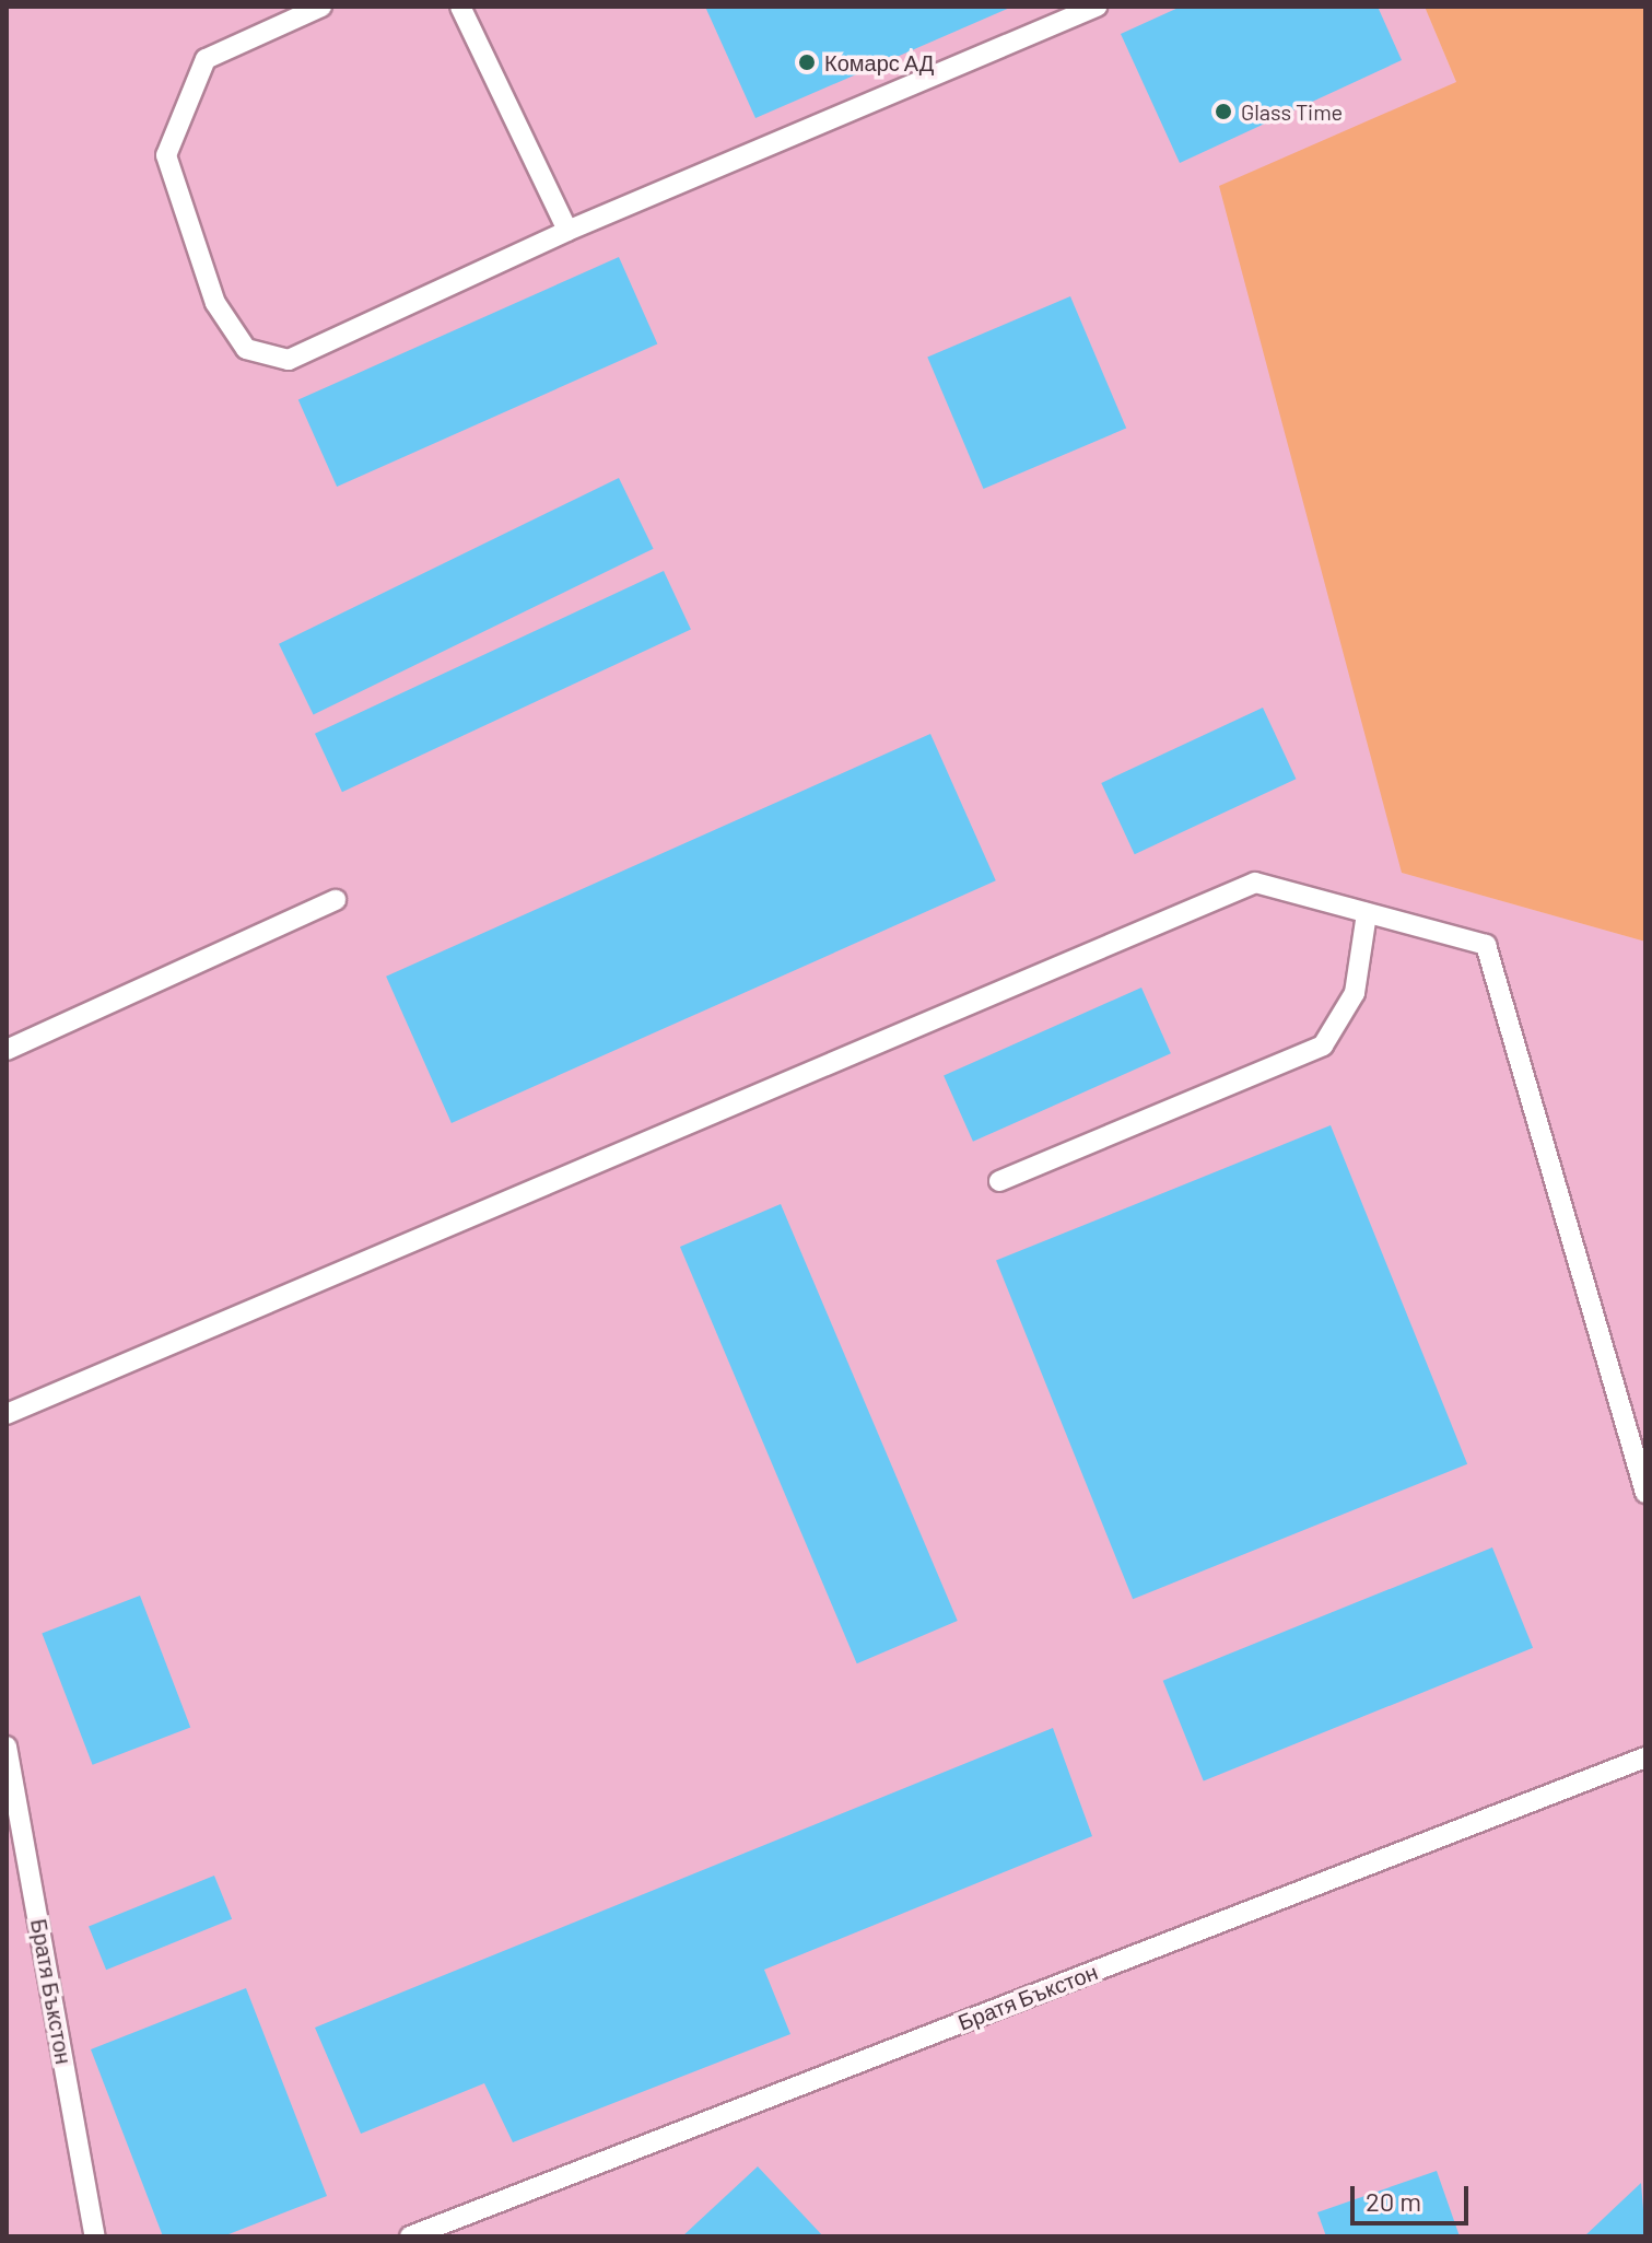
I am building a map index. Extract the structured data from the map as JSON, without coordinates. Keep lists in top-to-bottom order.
{
  "streets": {
    "lane": ["Братя Бъкстон"]
  },
  "places": ["Комарс АД", "Glass Time"],
  "scale_bar": "20 m"
}
